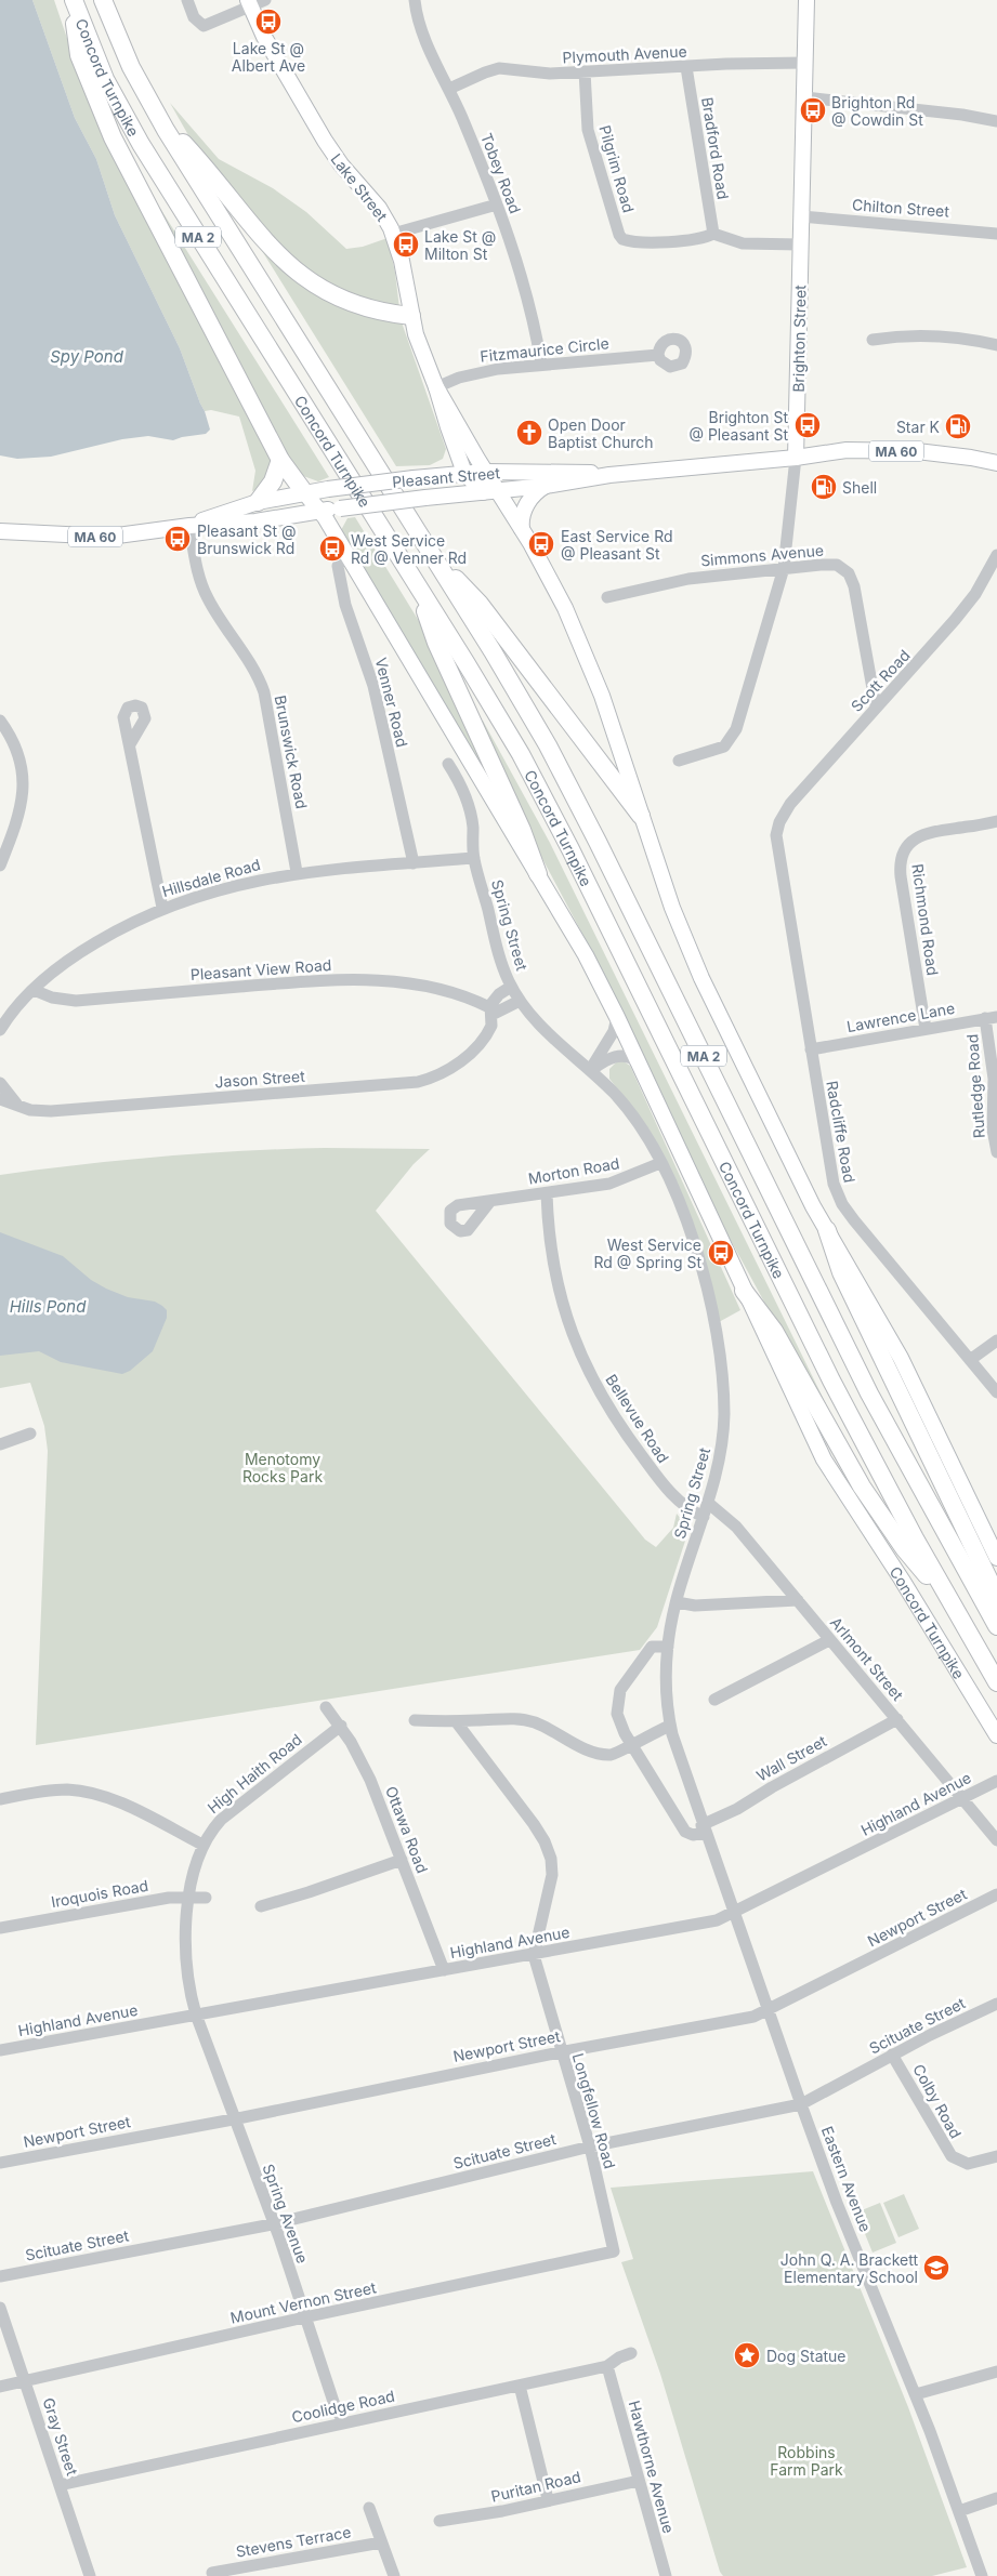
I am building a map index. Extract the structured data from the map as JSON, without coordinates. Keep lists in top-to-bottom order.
{
  "streets": {
    "highway": ["Concord Turnpike", "MA 2"],
    "main road": [
      "Lake Street",
      "Brighton Street",
      "MA 60",
      "Pleasant Street"
    ],
    "street": [
      "Plymouth Avenue",
      "Bradford Road",
      "Pilgrim Road",
      "Tobey Road",
      "Chilton Street",
      "Fitzmaurice Circle",
      "Simmons Avenue",
      "Scott Road",
      "Venner Road",
      "Brunswick Road",
      "Hillsdale Road",
      "Richmond Road",
      "Spring Street",
      "Pleasant View Road",
      "Lawrence Lane",
      "Jason Street",
      "Rutledge Road",
      "Radcliffe Road",
      "Morton Road",
      "Bellevue Road",
      "Arlmont Street",
      "Wall Street",
      "High Haith Road",
      "Highland Avenue",
      "Ottawa Road",
      "Iroquois Road",
      "Newport Street",
      "Scituate Street",
      "Colby Road",
      "Longfellow Road",
      "Eastern Avenue",
      "Spring Avenue",
      "Mount Vernon Street",
      "Coolidge Road",
      "Gray Street",
      "Hawthorne Avenue",
      "Puritan Road",
      "Stevens Terrace"
    ]
  },
  "crossings": [
    ["Plymouth Avenue", "Bradford Road"],
    ["Plymouth Avenue", "Pilgrim Road"],
    ["Plymouth Avenue", "Tobey Road"],
    ["Plymouth Avenue", "Brighton Street"],
    ["Concord Turnpike", "Pleasant Street"],
    ["Concord Turnpike", "Venner Road"],
    ["Bradford Road", "Pilgrim Road"],
    ["Tobey Road", "Fitzmaurice Circle"],
    ["Lake Street", "Fitzmaurice Circle"],
    ["Lake Street", "Pleasant Street"],
    ["Chilton Street", "Brighton Street"],
    ["Brighton Street", "Pleasant Street"],
    ["Brighton Street", "Simmons Avenue"],
    ["Pleasant Street", "Brunswick Road"],
    ["Simmons Avenue", "Scott Road"],
    ["Scott Road", "Radcliffe Road"],
    ["Venner Road", "Hillsdale Road"],
    ["Brunswick Road", "Hillsdale Road"],
    ["Hillsdale Road", "Spring Street"],
    ["Hillsdale Road", "Pleasant View Road"],
    ["Richmond Road", "Lawrence Lane"],
    ["Spring Street", "Jason Street"],
    ["Spring Street", "Morton Road"],
    ["Spring Street", "Bellevue Road"],
    ["Spring Street", "Arlmont Street"],
    ["Spring Street", "Wall Street"],
    ["Spring Street", "Highland Avenue"],
    ["Spring Street", "Eastern Avenue"],
    ["Pleasant View Road", "Jason Street"],
    ["Lawrence Lane", "Rutledge Road"],
    ["Lawrence Lane", "Radcliffe Road"],
    ["Morton Road", "Bellevue Road"],
    ["Arlmont Street", "Wall Street"],
    ["Arlmont Street", "Highland Avenue"],
    ["High Haith Road", "Highland Avenue"],
    ["High Haith Road", "Ottawa Road"],
    ["High Haith Road", "Iroquois Road"],
    ["High Haith Road", "Spring Avenue"],
    ["Highland Avenue", "Ottawa Road"],
    ["Highland Avenue", "Longfellow Road"],
    ["Highland Avenue", "Eastern Avenue"],
    ["Highland Avenue", "Spring Avenue"],
    ["Newport Street", "Longfellow Road"],
    ["Newport Street", "Eastern Avenue"],
    ["Newport Street", "Spring Avenue"],
    ["Scituate Street", "Colby Road"],
    ["Scituate Street", "Longfellow Road"],
    ["Scituate Street", "Eastern Avenue"],
    ["Scituate Street", "Spring Avenue"],
    ["Longfellow Road", "Mount Vernon Street"],
    ["Spring Avenue", "Mount Vernon Street"],
    ["Spring Avenue", "Coolidge Road"],
    ["Mount Vernon Street", "Gray Street"],
    ["Coolidge Road", "Gray Street"],
    ["Coolidge Road", "Hawthorne Avenue"],
    ["Hawthorne Avenue", "Puritan Road"]
  ],
  "water": ["Spy Pond", "Hills Pond"],
  "parks": ["Menotomy Rocks Park", "Robbins Farm Park"],
  "places": {
    "bus stop": [
      "Lake St @ Albert Ave",
      "Brighton Rd @ Cowdin St",
      "Lake St @ Milton St",
      "Brighton St @ Pleasant St",
      "Pleasant St @ Brunswick Rd",
      "East Service Rd @ Pleasant St",
      "West Service Rd @ Venner Rd",
      "West Service Rd @ Spring St"
    ],
    "fuel station": ["Star K", "Shell"],
    "church": ["Open Door Baptist Church"],
    "school or university": ["John Q. A. Brackett Elementary School"],
    "place": ["Dog Statue"]
  }
}
